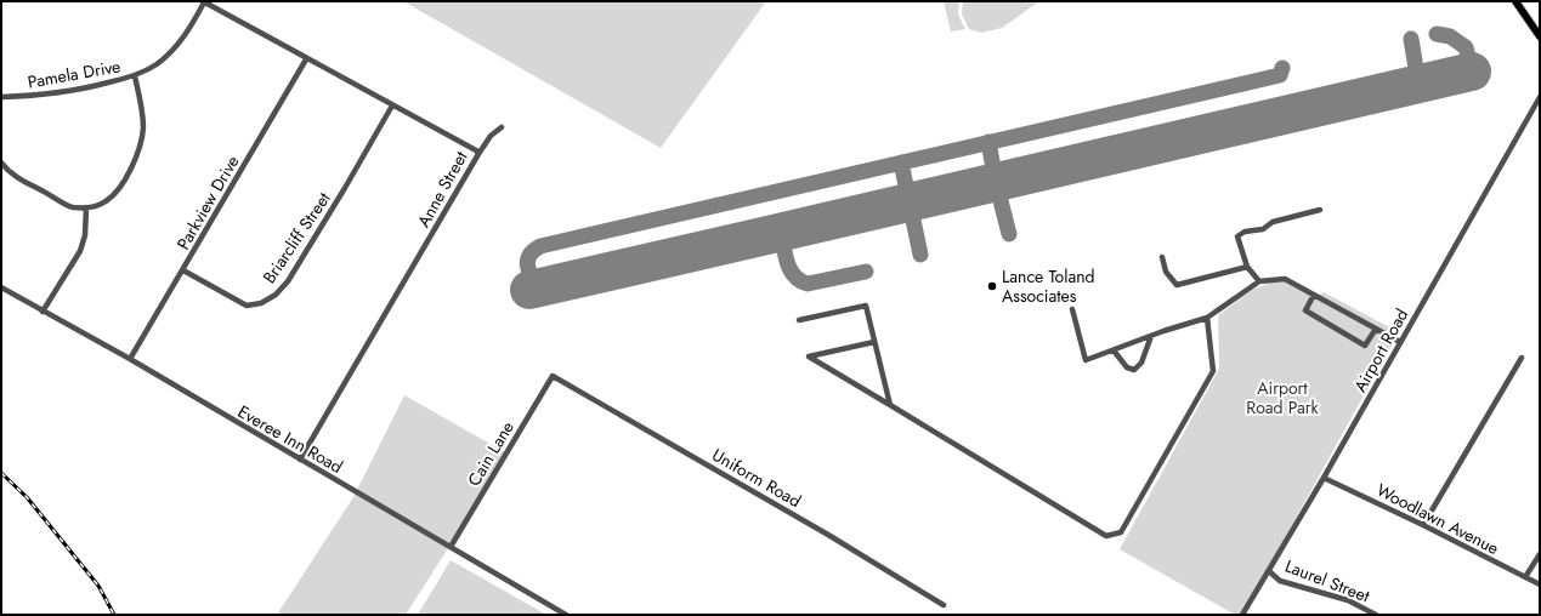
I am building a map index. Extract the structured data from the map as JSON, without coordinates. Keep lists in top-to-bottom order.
{
  "streets": {
    "street": [
      "Pamela Drive",
      "Anne Street",
      "Parkview Drive",
      "Briarcliff Street",
      "Airport Road",
      "Everee Inn Road",
      "Cain Lane",
      "Uniform Road",
      "Woodlawn Avenue",
      "Laurel Street"
    ]
  },
  "crossings": [
    ["Pamela Drive", "Anne Street"],
    ["Anne Street", "Parkview Drive"],
    ["Anne Street", "Briarcliff Street"],
    ["Anne Street", "Everee Inn Road"],
    ["Parkview Drive", "Briarcliff Street"],
    ["Parkview Drive", "Everee Inn Road"],
    ["Airport Road", "Woodlawn Avenue"],
    ["Airport Road", "Laurel Street"],
    ["Everee Inn Road", "Cain Lane"],
    ["Cain Lane", "Uniform Road"]
  ],
  "parks": ["Airport Road Park"],
  "places": ["Lance Toland Associates"]
}
